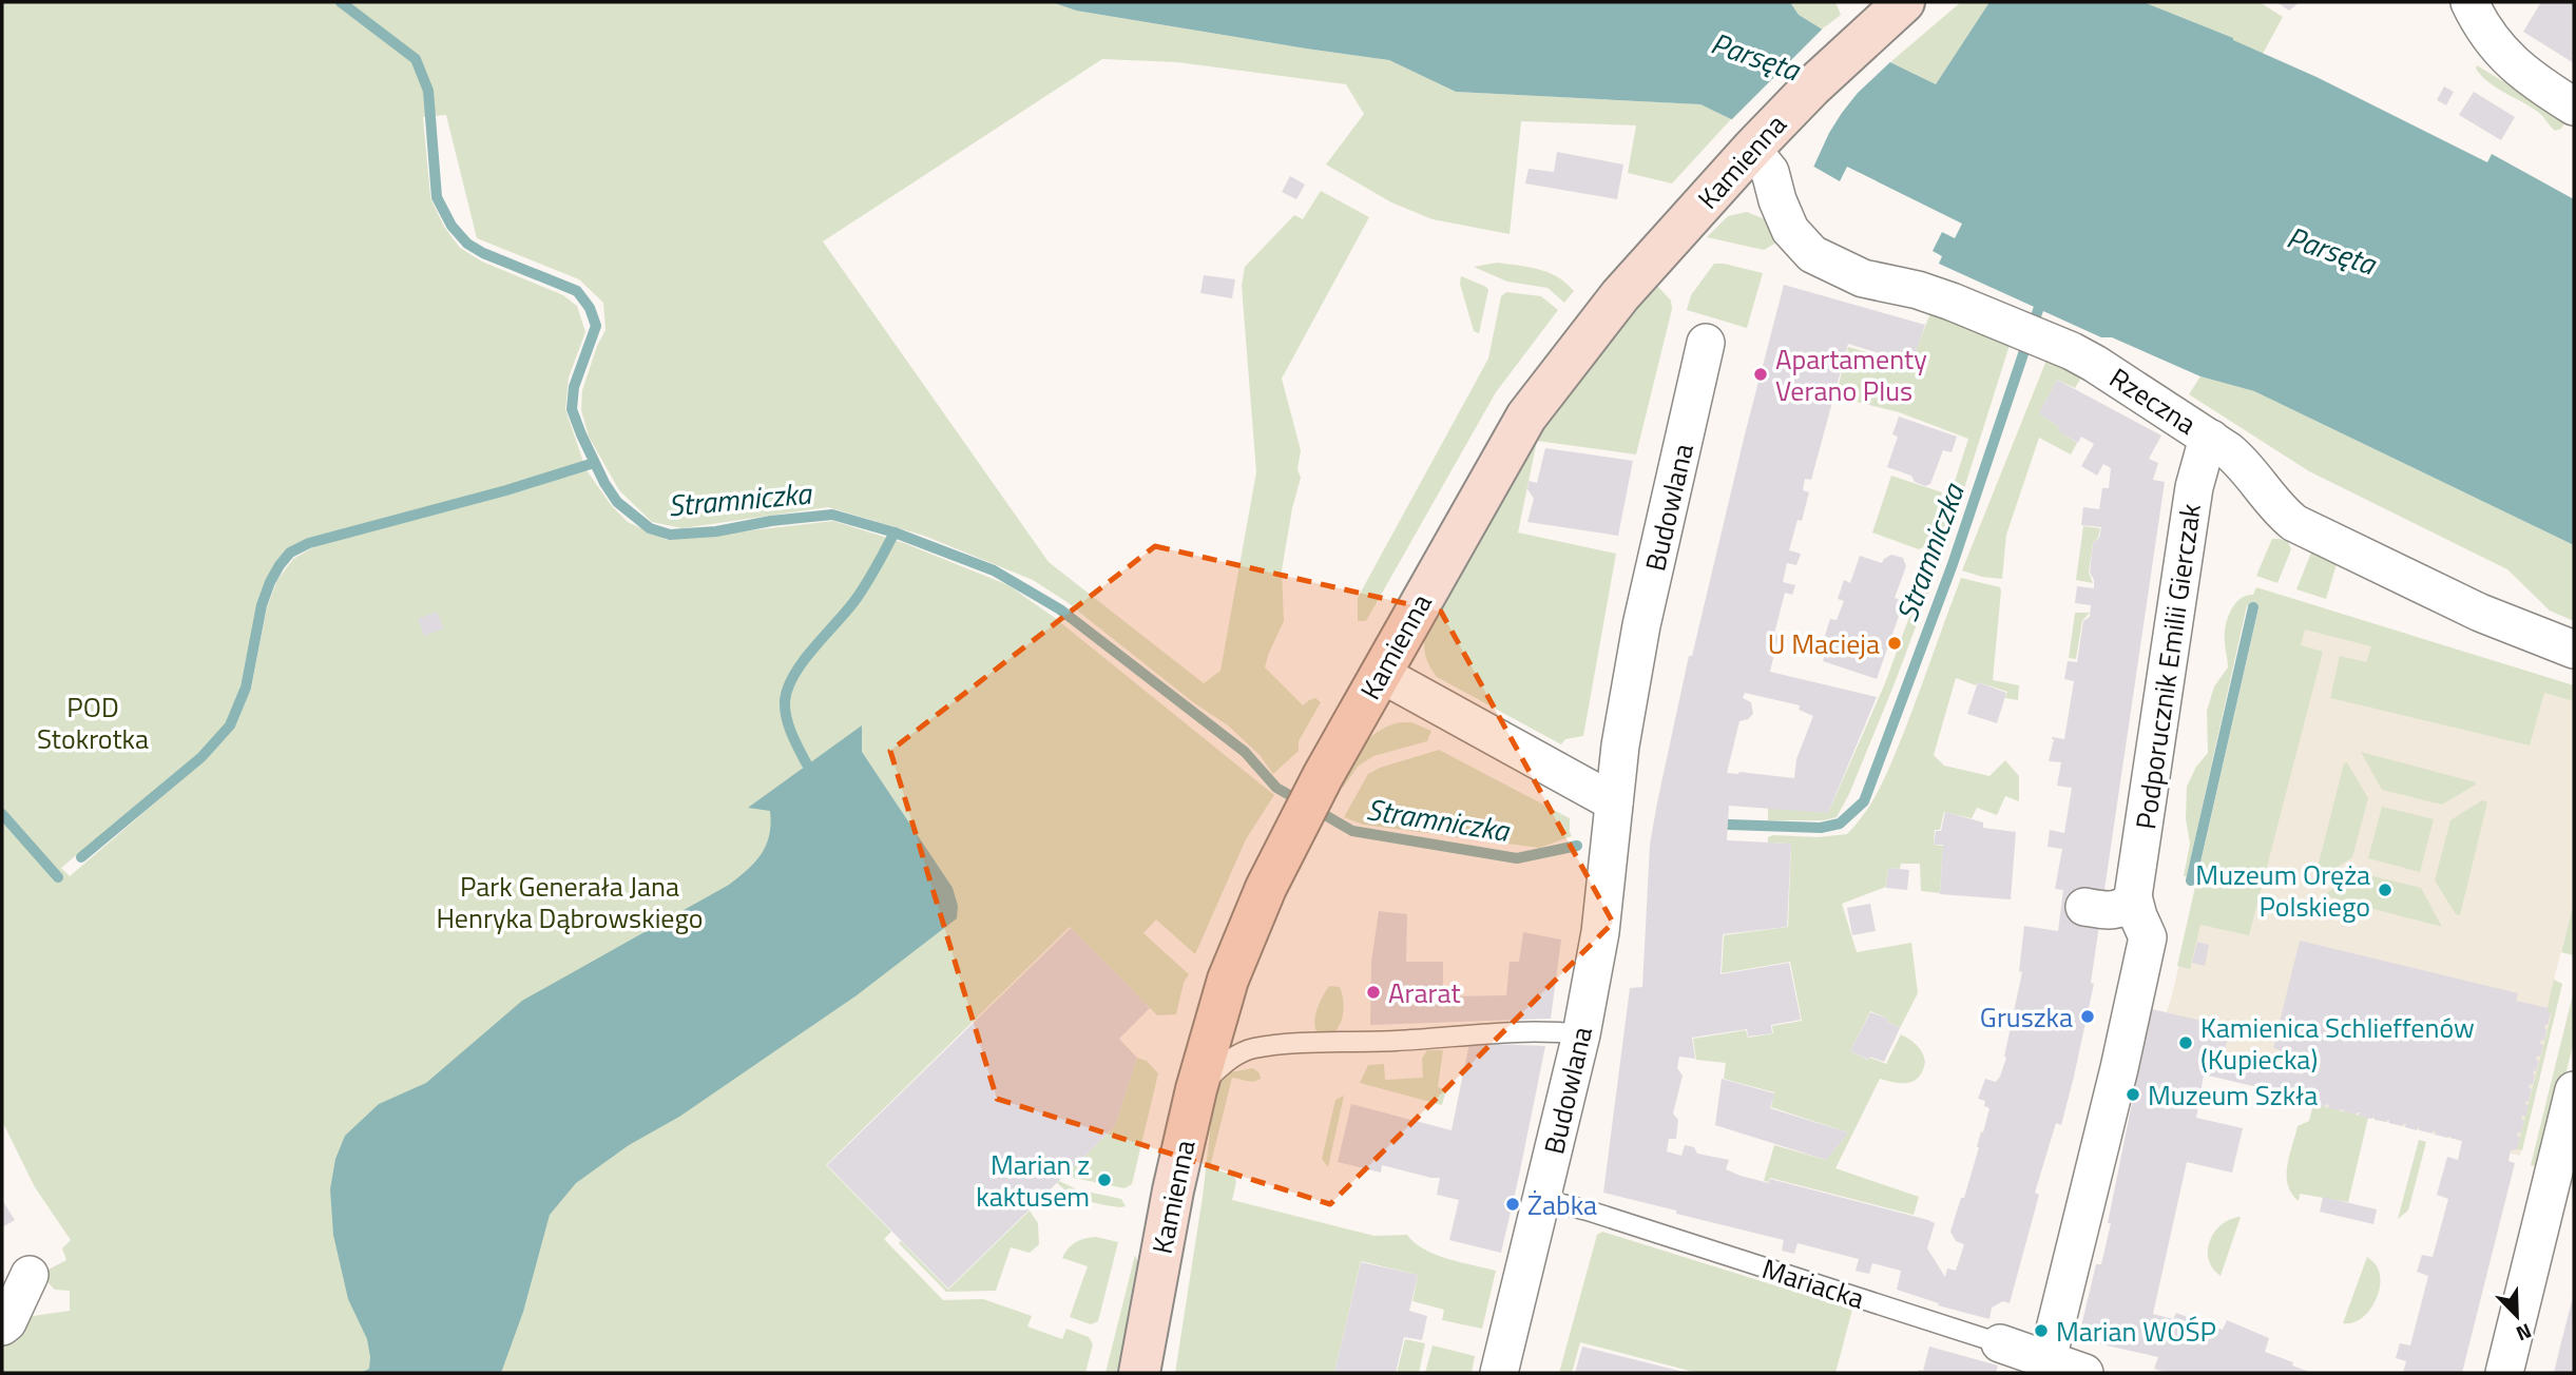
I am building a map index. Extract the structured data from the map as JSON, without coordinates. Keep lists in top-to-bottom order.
{
  "streets": {
    "street": [
      "Kamienna",
      "Rzeczna",
      "Budowlana",
      "Podporucznik Emilii Gierczak",
      "Mariacka"
    ]
  },
  "crossings": [
    ["Kamienna", "Rzeczna"],
    ["Rzeczna", "Podporucznik Emilii Gierczak"],
    ["Budowlana", "Mariacka"],
    ["Podporucznik Emilii Gierczak", "Mariacka"]
  ],
  "water": ["Parsęta", "Stramniczka"],
  "parks": ["POD Stokrotka", "Park Generała Jana Henryka Dąbrowskiego"],
  "places": [
    "Apartamenty Verano Plus",
    "U Macieja",
    "Muzeum Oręża Polskiego",
    "Ararat",
    "Gruszka",
    "Kamienica Schlieffenów (Kupiecka)",
    "Muzeum Szkła",
    "Marian z kaktusem",
    "Żabka",
    "Marian WOŚP"
  ],
  "north": "bottom right"
}
